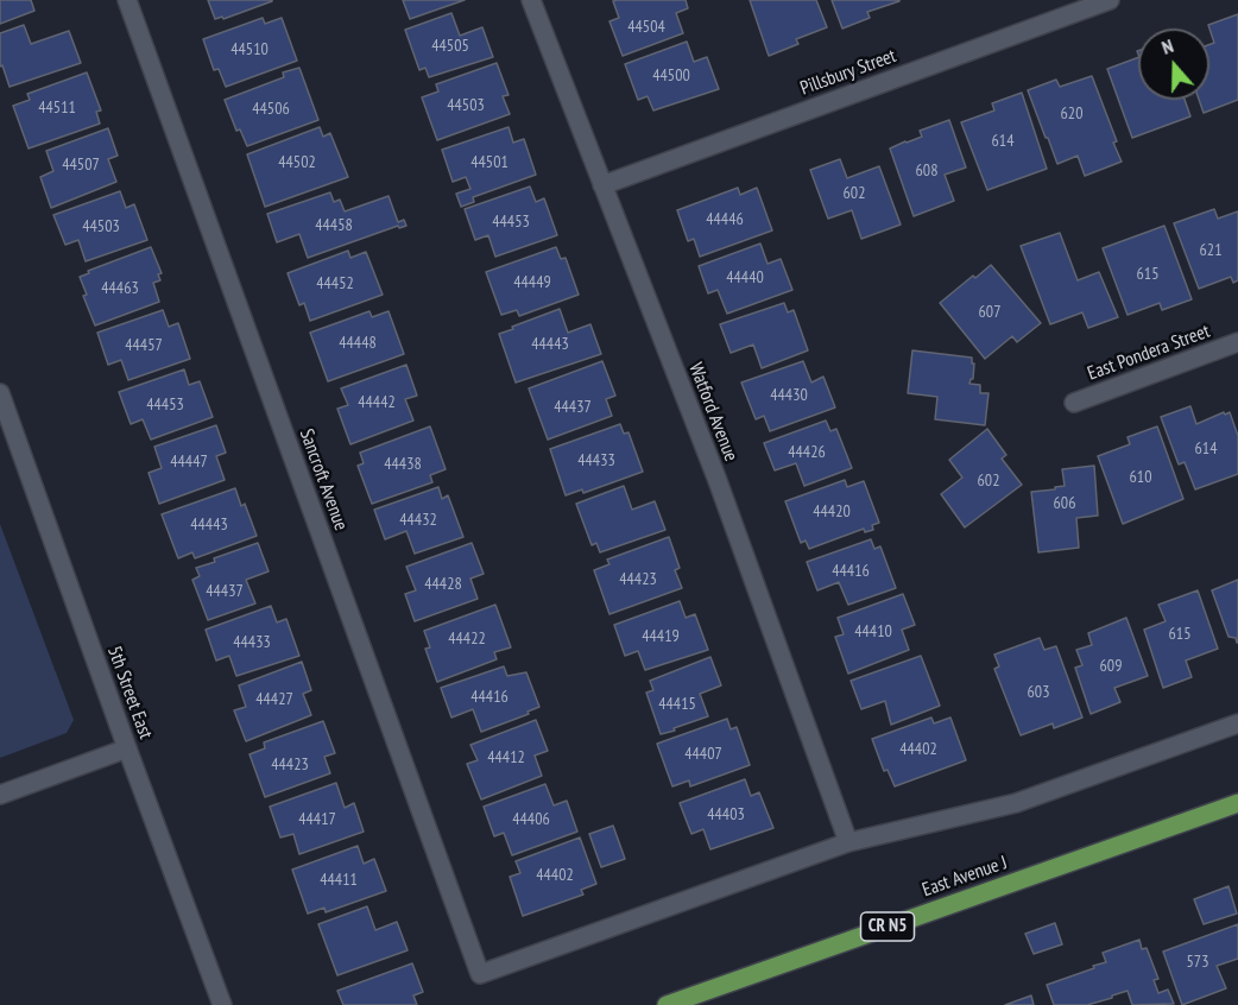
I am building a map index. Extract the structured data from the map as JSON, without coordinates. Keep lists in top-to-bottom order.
{
  "streets": {
    "main road": ["East Avenue J", "CR N5"],
    "street": [
      "Pillsbury Street",
      "East Pondera Street",
      "Watford Avenue",
      "Sancroft Avenue",
      "5th Street East"
    ]
  },
  "crossings": [
    ["Pillsbury Street", "Watford Avenue"],
    ["Watford Avenue", "Sancroft Avenue"]
  ],
  "house_numbers": [
    "44504",
    "44505",
    "44510",
    "44500",
    "44503",
    "44511",
    "44506",
    "620",
    "614",
    "44502",
    "44501",
    "44507",
    "608",
    "602",
    "44446",
    "44453",
    "44458",
    "44503",
    "621",
    "615",
    "44440",
    "44449",
    "44452",
    "44463",
    "607",
    "44448",
    "44443",
    "44457",
    "44430",
    "44442",
    "44453",
    "44437",
    "614",
    "44426",
    "44433",
    "44447",
    "44438",
    "610",
    "602",
    "606",
    "44420",
    "44432",
    "44443",
    "44416",
    "44423",
    "44428",
    "44437",
    "44410",
    "615",
    "44419",
    "44422",
    "44433",
    "609",
    "603",
    "44416",
    "44427",
    "44415",
    "44402",
    "44407",
    "44412",
    "44423",
    "44403",
    "44417",
    "44406",
    "44402",
    "44411",
    "573"
  ],
  "north": "top"
}
